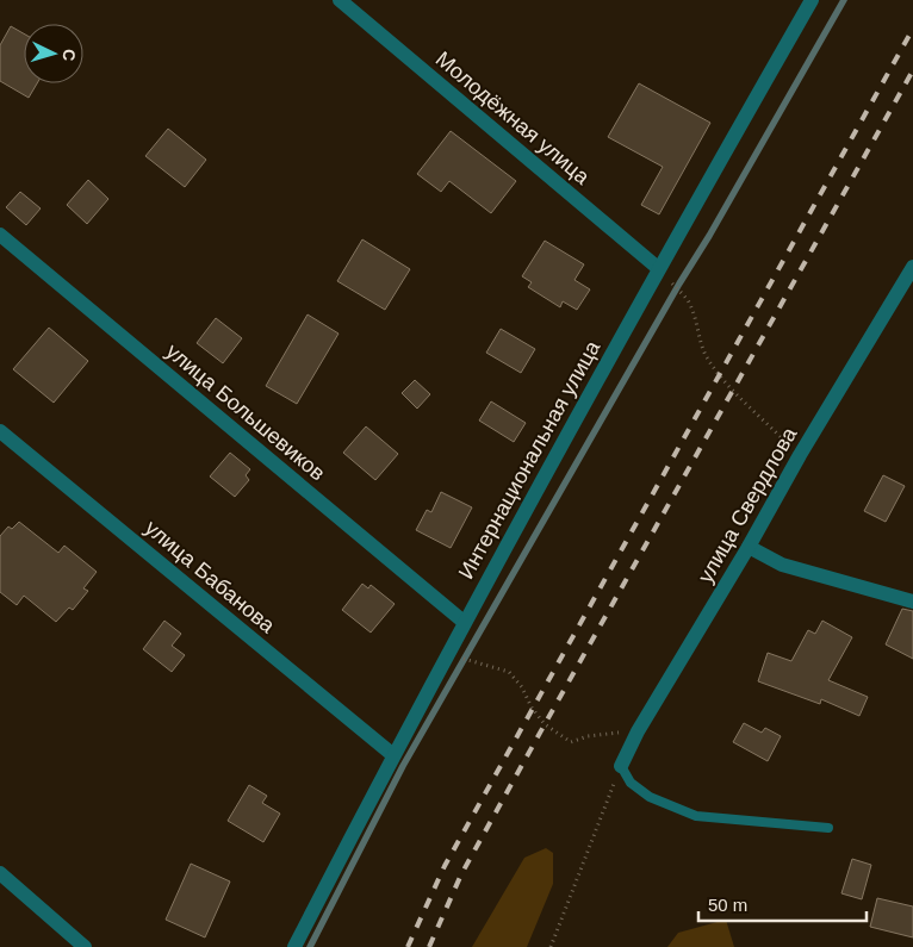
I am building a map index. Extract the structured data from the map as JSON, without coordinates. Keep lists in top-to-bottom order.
{
  "streets": {
    "street": [
      "Молодёжная улица",
      "улица Большевиков",
      "Интернациональная улица",
      "улица Свердлова",
      "улица Бабанова"
    ]
  },
  "crossings": [
    ["Молодёжная улица", "Интернациональная улица"],
    ["улица Большевиков", "Интернациональная улица"],
    ["Интернациональная улица", "улица Бабанова"]
  ],
  "scale_bar": "50 m",
  "north": "right"
}
